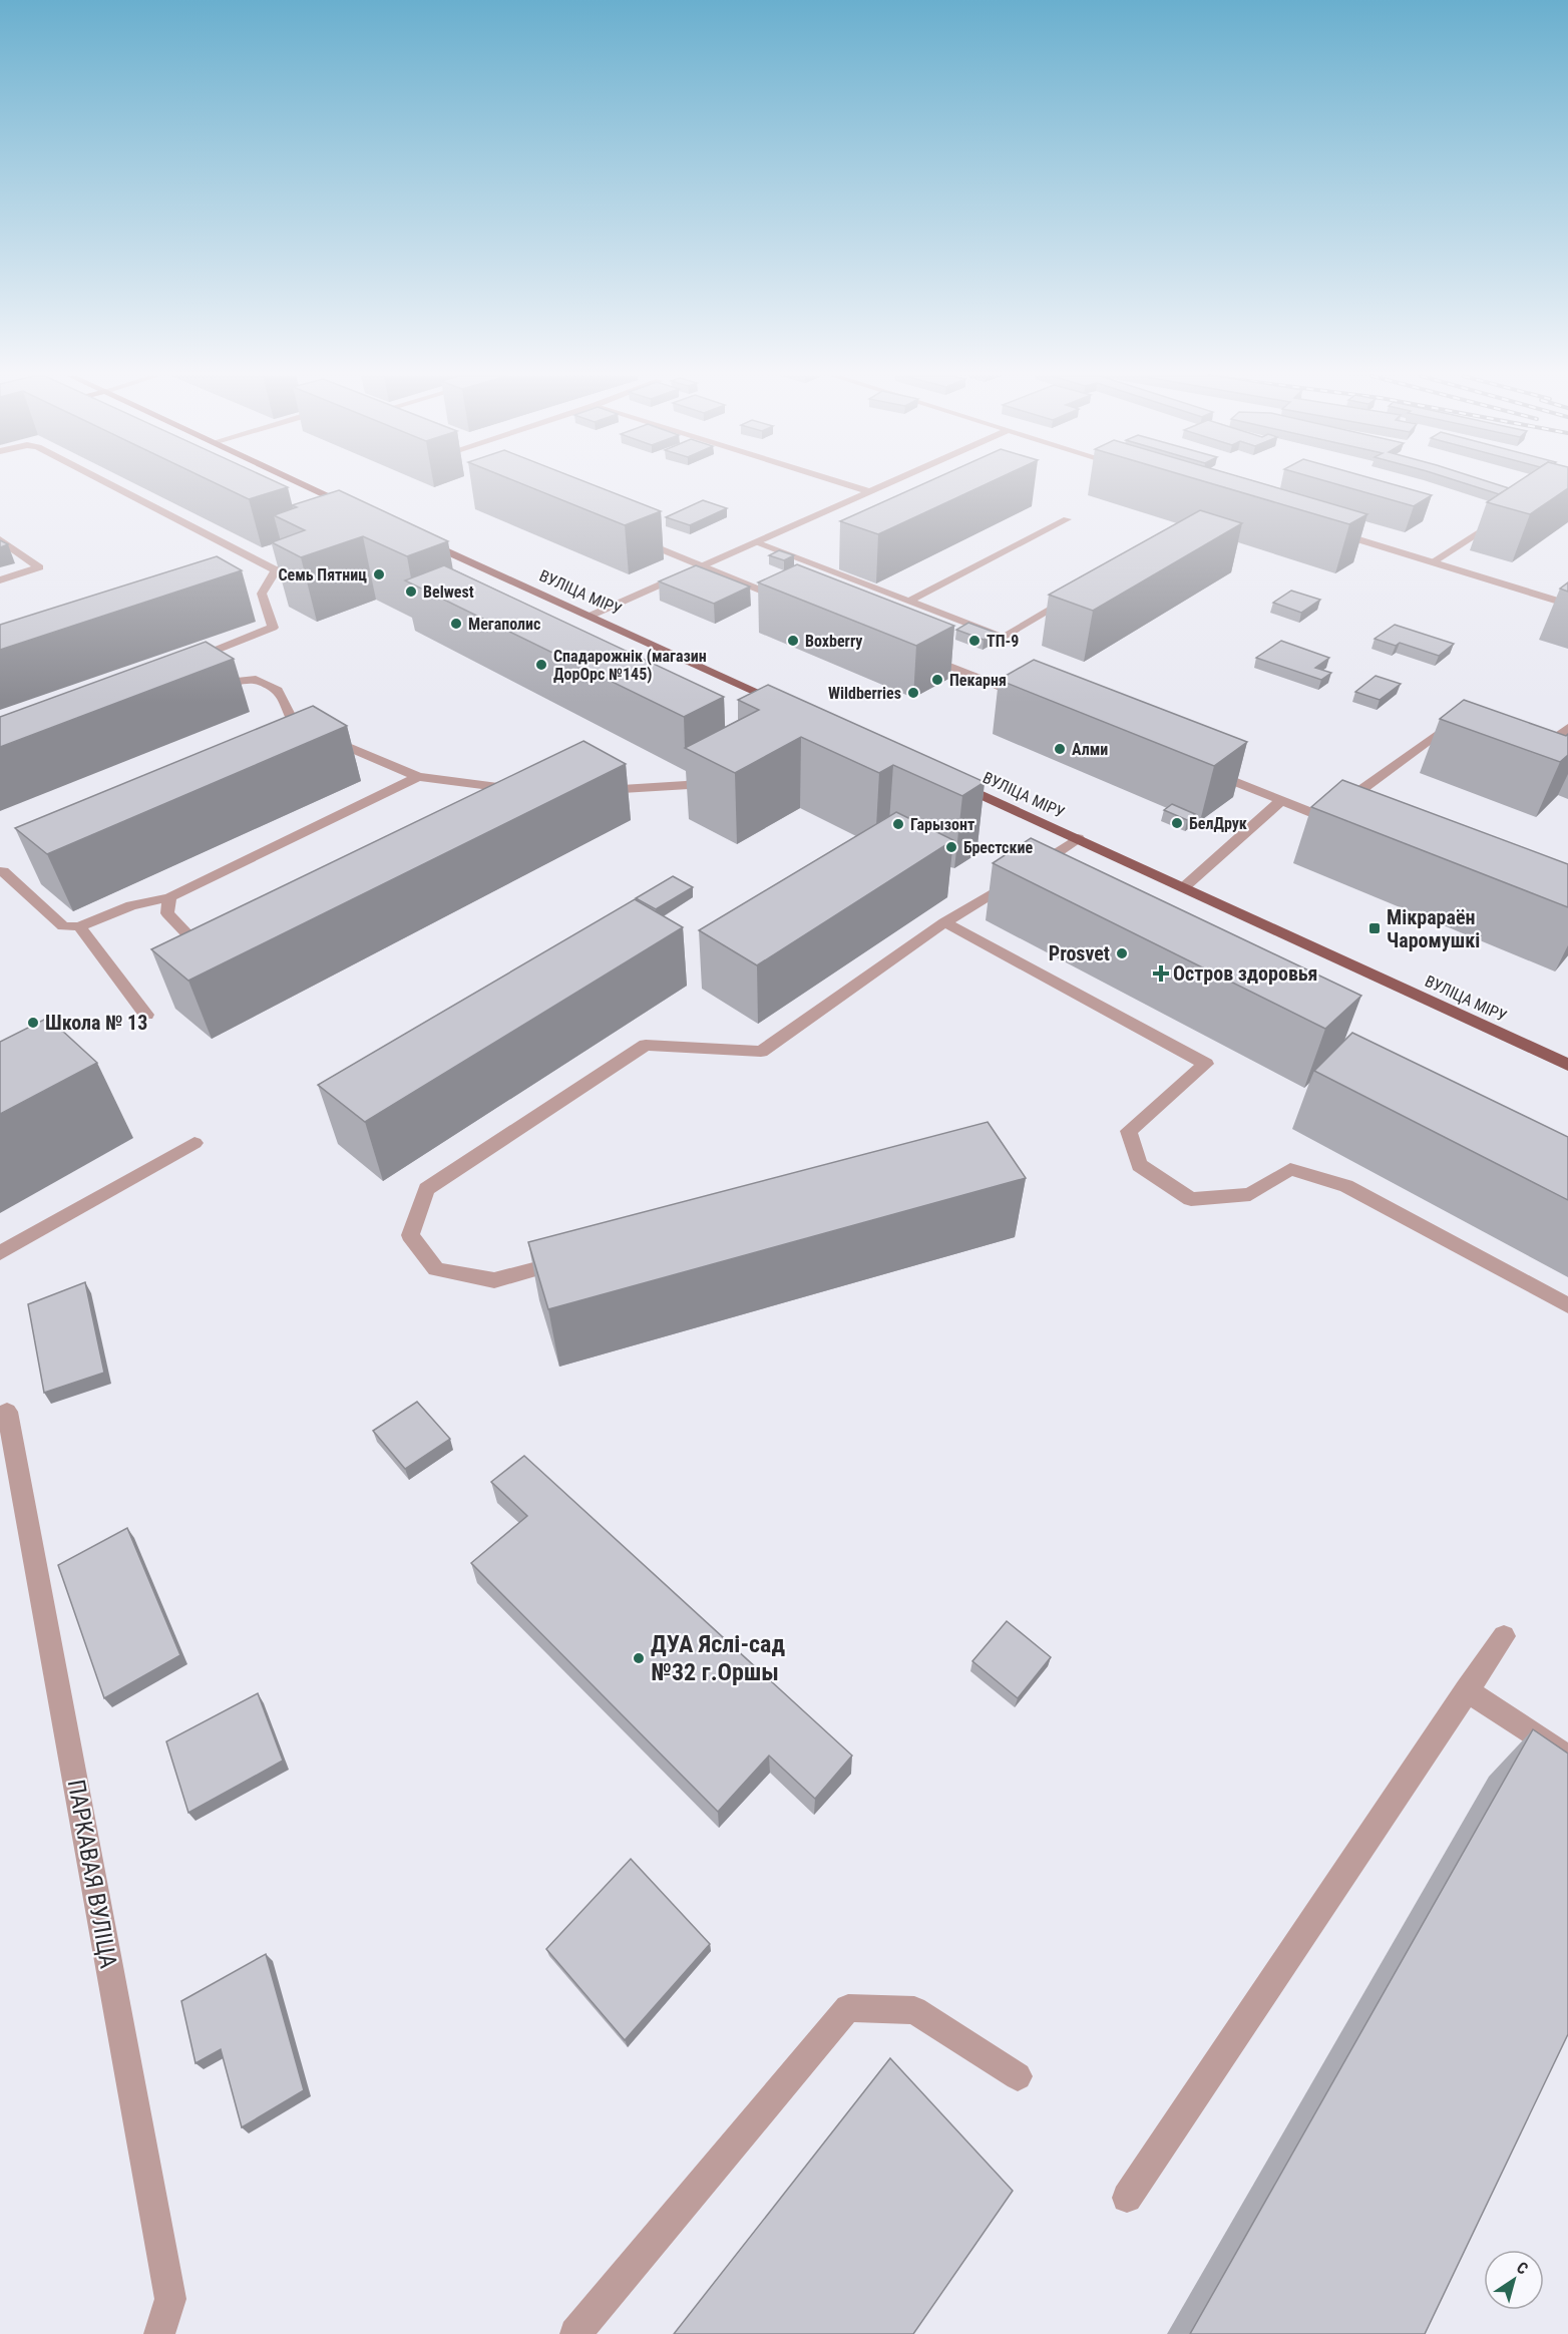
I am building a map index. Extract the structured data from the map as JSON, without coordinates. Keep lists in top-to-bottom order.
{
  "streets": {
    "main road": ["ВУЛІЦА МІРУ"],
    "street": ["ПАРКАВАЯ ВУЛІЦА"]
  },
  "places": {
    "other": [
      "Семь Пятниц",
      "Belwest",
      "Мегаполис",
      "Boxberry",
      "ТП-9",
      "Спадарожнік (магазин ДорОрс №145)",
      "Пекарня",
      "Wildberries",
      "Алми",
      "БелДрук",
      "Гарызонт",
      "Брестские",
      "Prosvet",
      "Школа № 13",
      "ДУА Яслі-сад №32 г.Оршы"
    ],
    "transit": ["Мікрараён Чаромушкі"],
    "health": ["Остров здоровья"]
  },
  "north": "top right"
}
